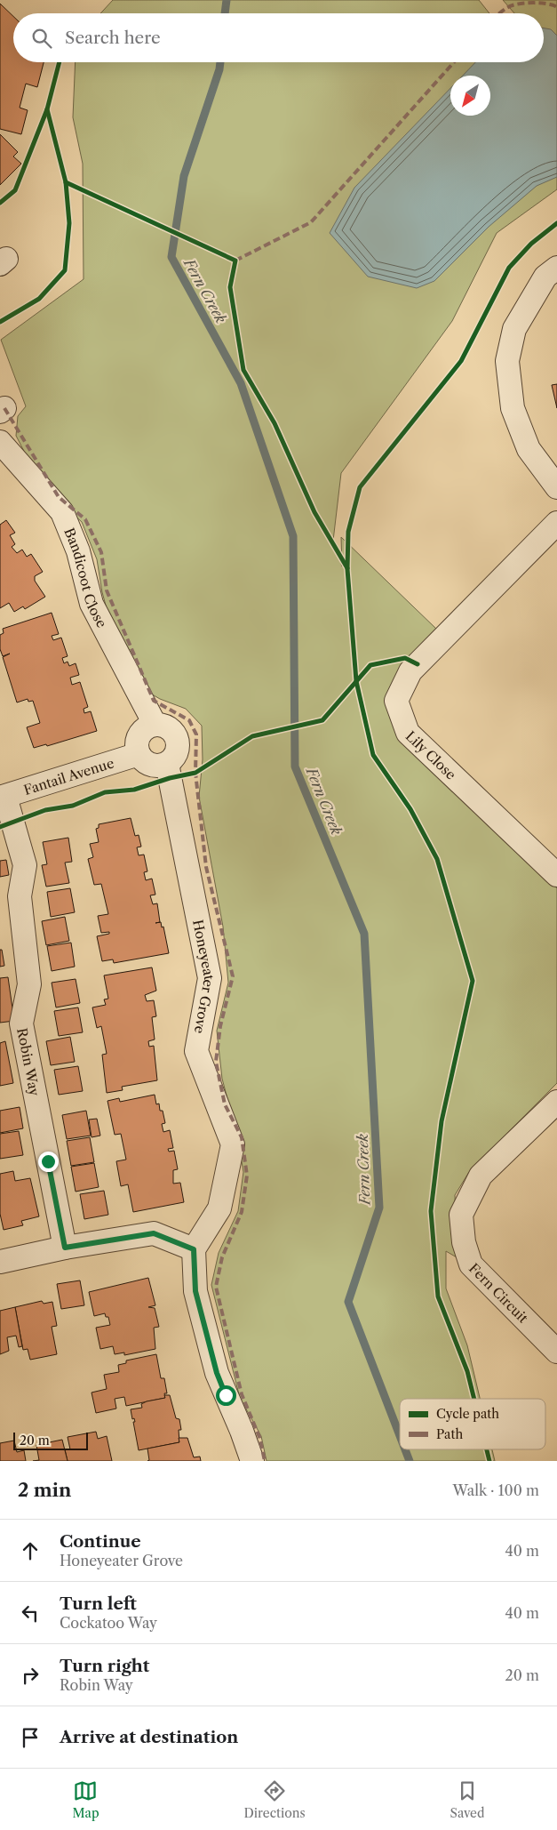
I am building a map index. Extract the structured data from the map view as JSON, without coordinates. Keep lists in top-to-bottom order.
{
  "streets": {
    "street": [
      "Bandicoot Close",
      "Lily Close",
      "Fantail Avenue",
      "Honeyeater Grove",
      "Robin Way",
      "Fern Circuit"
    ]
  },
  "crossings": [
    ["Bandicoot Close", "Fantail Avenue"],
    ["Bandicoot Close", "Honeyeater Grove"],
    ["Fantail Avenue", "Honeyeater Grove"],
    ["Fantail Avenue", "Robin Way"]
  ],
  "water": ["Fern Creek"],
  "legend": ["Cycle path", "Path"],
  "scale_bar": "20 m",
  "north": "bottom left",
  "page": {
    "search": "Search here",
    "scale": "20 m",
    "heading": ["2 min", "Walk · 100 m"],
    "list": [
      ["Continue", "Honeyeater Grove", "40 m"],
      ["Turn left", "Cockatoo Way", "40 m"],
      ["Turn right", "Robin Way", "20 m"],
      "Arrive at destination"
    ],
    "nav": ["Map", "Directions", "Saved"]
  }
}
